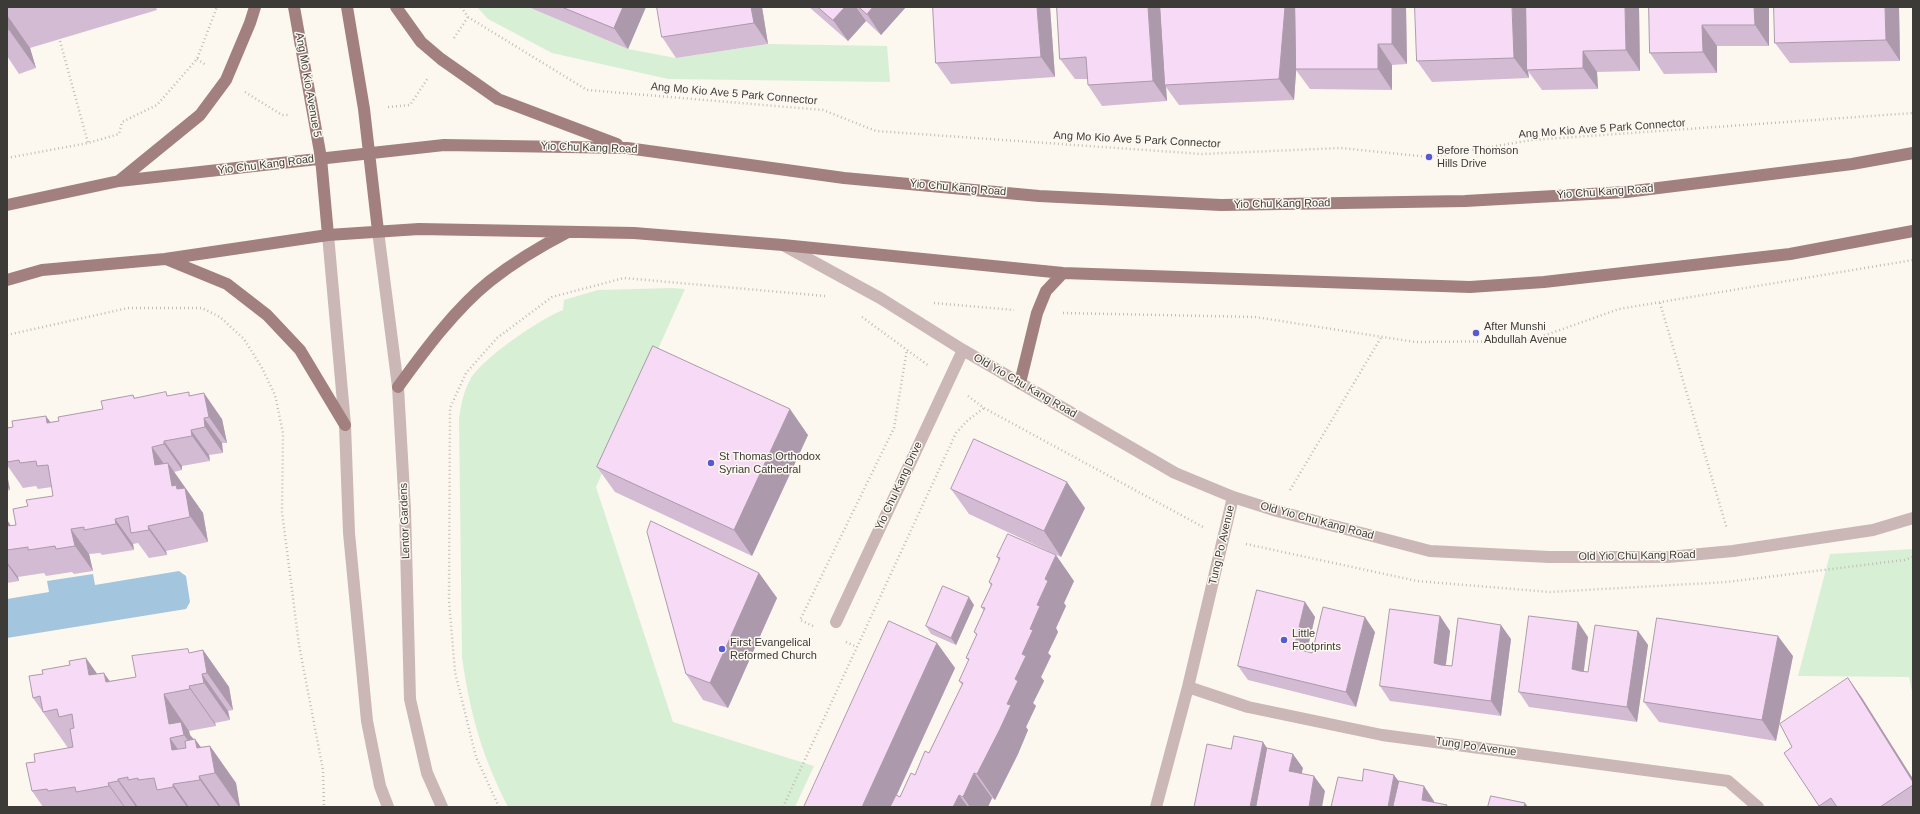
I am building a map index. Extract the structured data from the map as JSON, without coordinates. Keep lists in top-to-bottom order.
{
  "streets": {
    "main road": ["Ang Mo Kio Avenue 5", "Yio Chu Kang Road"],
    "street": [
      "Old Yio Chu Kang Road",
      "Yio Chu Kang Drive",
      "Lentor Gardens",
      "Tung Po Avenue"
    ],
    "path": ["Ang Mo Kio Ave 5 Park Connector"]
  },
  "crossings": [
    ["Ang Mo Kio Avenue 5", "Yio Chu Kang Road"],
    ["Old Yio Chu Kang Road", "Yio Chu Kang Drive"],
    ["Old Yio Chu Kang Road", "Tung Po Avenue"]
  ],
  "places": [
    "Before Thomson Hills Drive",
    "After Munshi Abdullah Avenue",
    "St Thomas Orthodox Syrian Cathedral",
    "Little Footprints",
    "First Evangelical Reformed Church"
  ]
}
